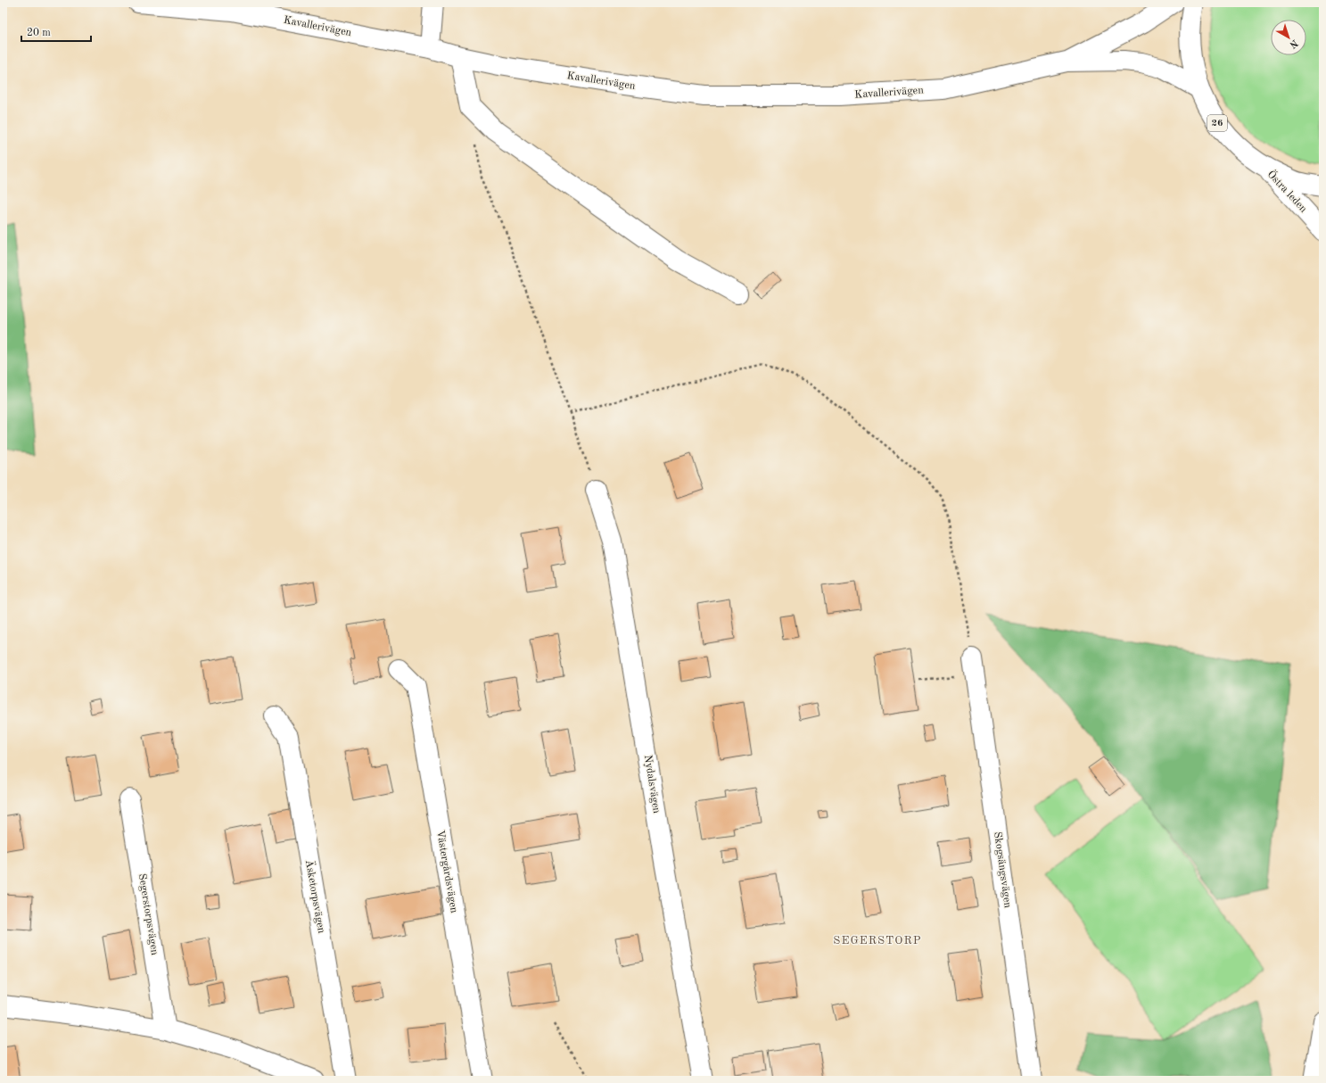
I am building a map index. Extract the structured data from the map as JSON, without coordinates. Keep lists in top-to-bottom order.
{
  "streets": {
    "main road": [
      "Kavallerivägen",
      "26",
      "Östra leden",
      "Nydalsvägen",
      "Skogsängsvägen",
      "Västergårdsvägen",
      "Äsketorpsvägen",
      "Segerstorpsvägen"
    ]
  },
  "crossings": [
    ["26", "Östra leden"]
  ],
  "districts": ["SEGERSTORP"],
  "scale_bar": "20 m",
  "north": "bottom right"
}
